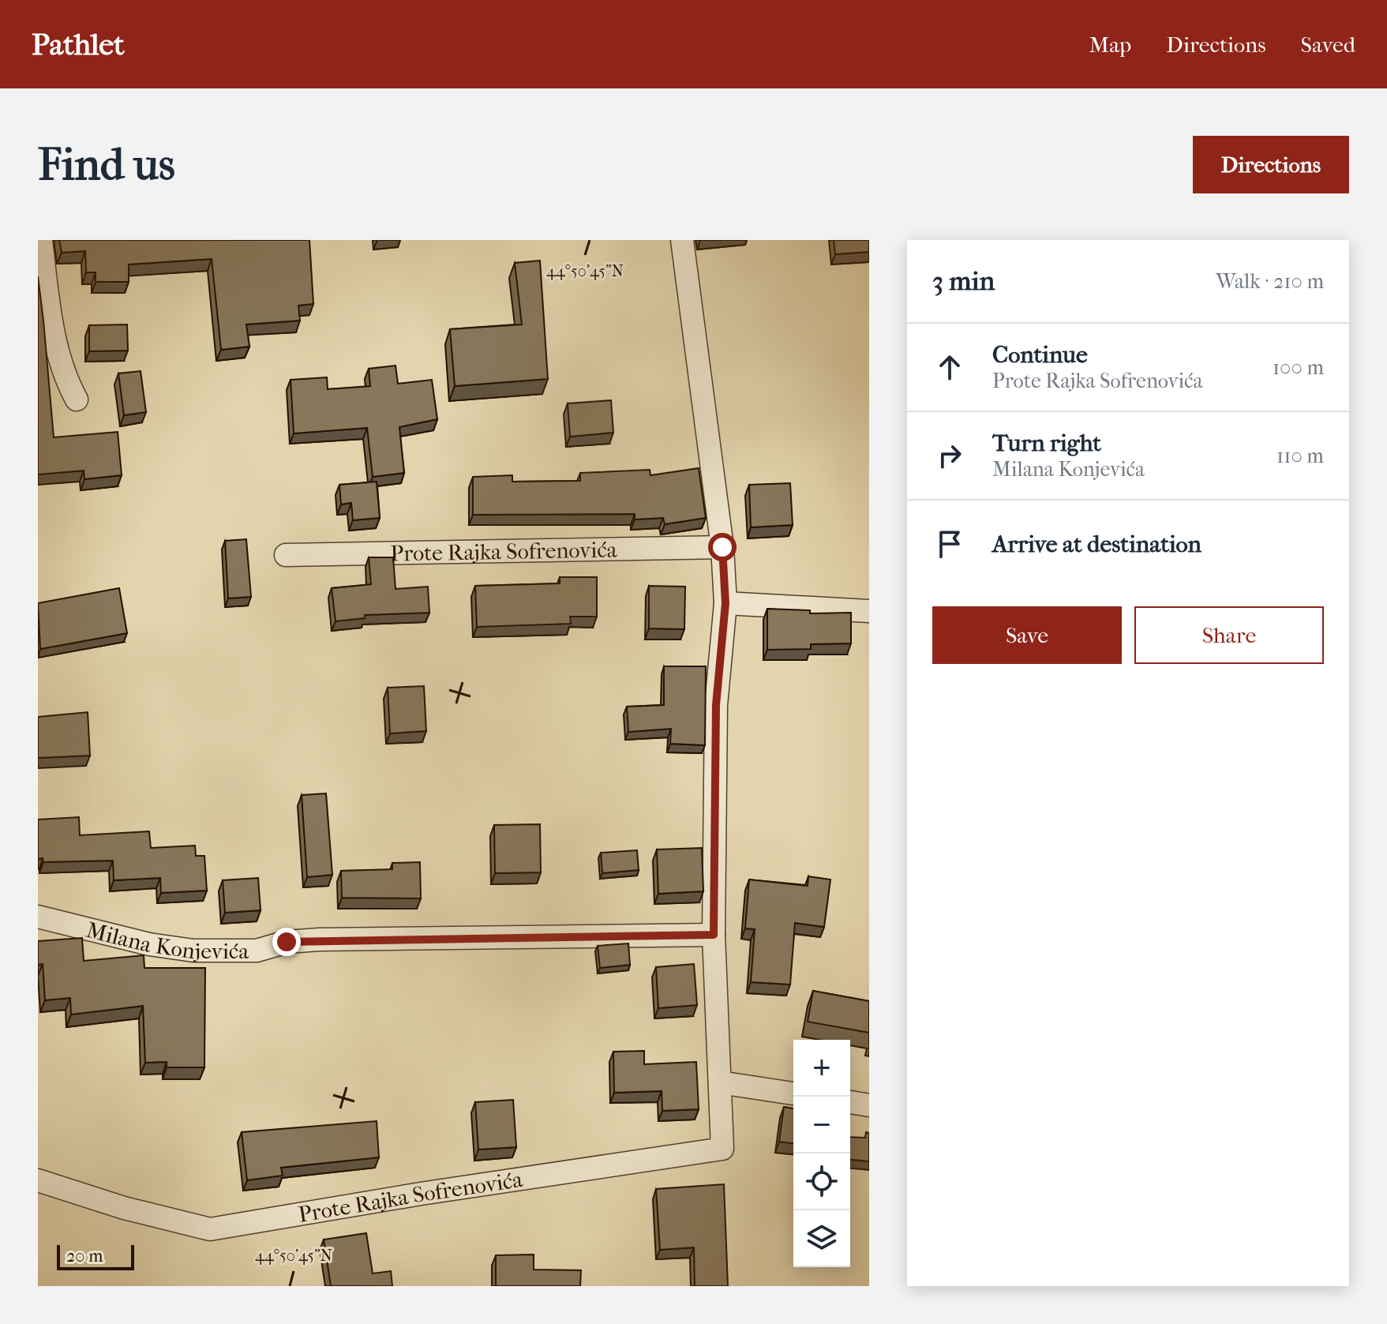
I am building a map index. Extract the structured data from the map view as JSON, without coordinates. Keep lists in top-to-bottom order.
{
  "streets": {
    "street": ["Prote Rajka Sofrenovića", "Milana Konjevića"]
  },
  "crossings": [
    ["Prote Rajka Sofrenovića", "Milana Konjevića"]
  ],
  "scale_bar": "20 m",
  "page": {
    "header": "Pathlet",
    "nav": ["Map", "Directions", "Saved"],
    "buttons": [
      "Directions",
      ["Save", "Share"]
    ],
    "title": "Find us",
    "heading": ["3 min", "Walk · 210 m"],
    "list": [
      ["Continue", "Prote Rajka Sofrenovića", "100 m"],
      ["Turn right", "Milana Konjevića", "110 m"],
      "Arrive at destination"
    ],
    "map_buttons": ["+", "−"],
    "scale": "20 m"
  },
  "coordinates": ["44°50'45\"N"]
}
